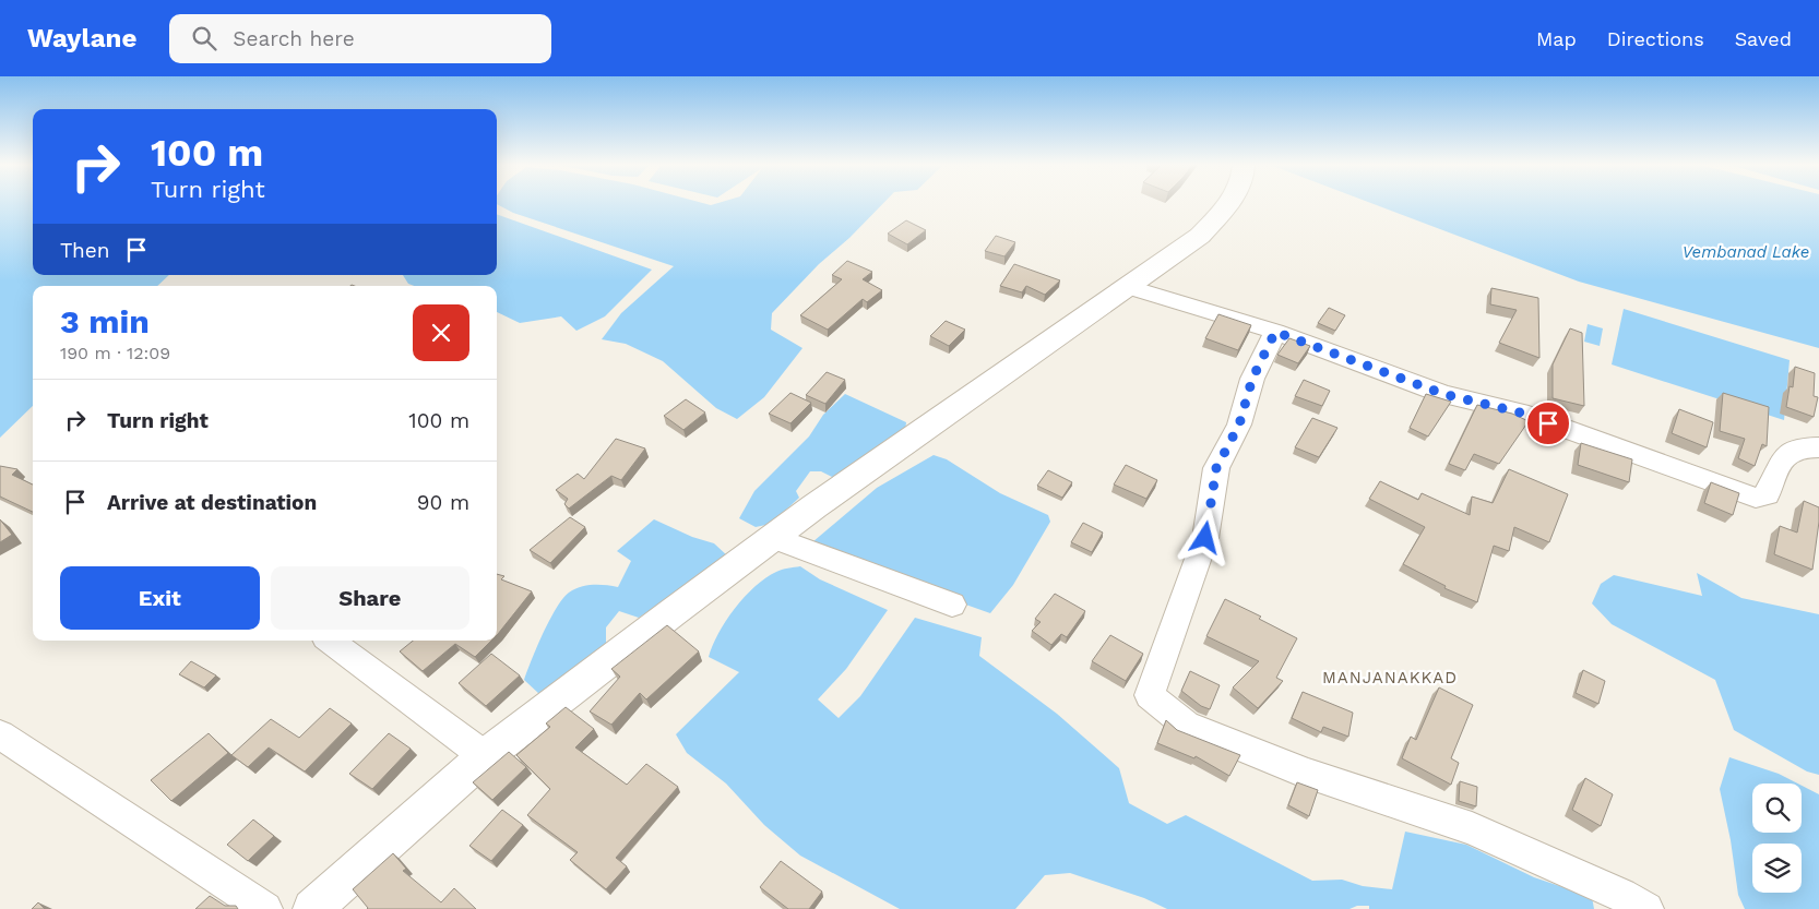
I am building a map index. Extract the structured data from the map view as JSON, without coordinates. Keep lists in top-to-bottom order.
{
  "districts": ["MANJANAKKAD"],
  "water": ["Vembanad Lake"],
  "page": {
    "header": "Waylane",
    "search": "Search here",
    "nav": ["Map", "Directions", "Saved"],
    "turn": ["100 m", "Turn right"],
    "then": "Then",
    "heading": ["3 min", "190 m · 12:09"],
    "list": [
      {
        "name": "Turn right",
        "value": "100 m"
      },
      {
        "name": "Arrive at destination",
        "value": "90 m"
      }
    ],
    "buttons": ["Exit", "Share"]
  }
}
